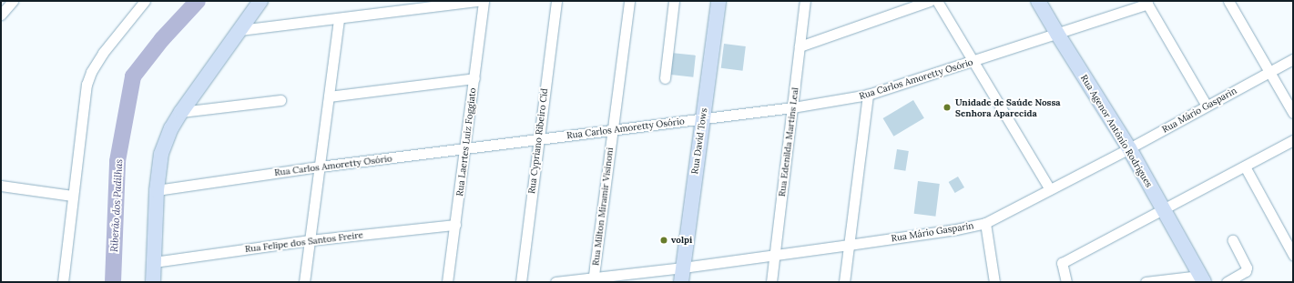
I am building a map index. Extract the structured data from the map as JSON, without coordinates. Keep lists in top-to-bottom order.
{
  "streets": {
    "street": [
      "Rua Carlos Amoretty Osório",
      "Rua Mário Gasparin",
      "Rua Agenor Antônio Rodrigues",
      "Rua Cypriano Ribeiro Cid",
      "Rua David Tows",
      "Rua Laertes Luiz Foggiato",
      "Rua Edenilda Martins Leal",
      "Rua Milton Miramir Visinoni",
      "Rua Felipe dos Santos Freire"
    ]
  },
  "crossings": [
    ["Rua Carlos Amoretty Osório", "Rua Agenor Antônio Rodrigues"],
    ["Rua Carlos Amoretty Osório", "Rua Cypriano Ribeiro Cid"],
    ["Rua Carlos Amoretty Osório", "Rua David Tows"],
    ["Rua Carlos Amoretty Osório", "Rua Laertes Luiz Foggiato"],
    ["Rua Carlos Amoretty Osório", "Rua Edenilda Martins Leal"],
    ["Rua Carlos Amoretty Osório", "Rua Milton Miramir Visinoni"],
    ["Rua Mário Gasparin", "Rua Agenor Antônio Rodrigues"],
    ["Rua Mário Gasparin", "Rua David Tows"],
    ["Rua Mário Gasparin", "Rua Edenilda Martins Leal"],
    ["Rua Mário Gasparin", "Rua Milton Miramir Visinoni"],
    ["Rua Laertes Luiz Foggiato", "Rua Felipe dos Santos Freire"]
  ],
  "water": ["Riberão dos Padilhas"],
  "places": ["Unidade de Saúde Nossa Senhora Aparecida", "volpi"]
}
